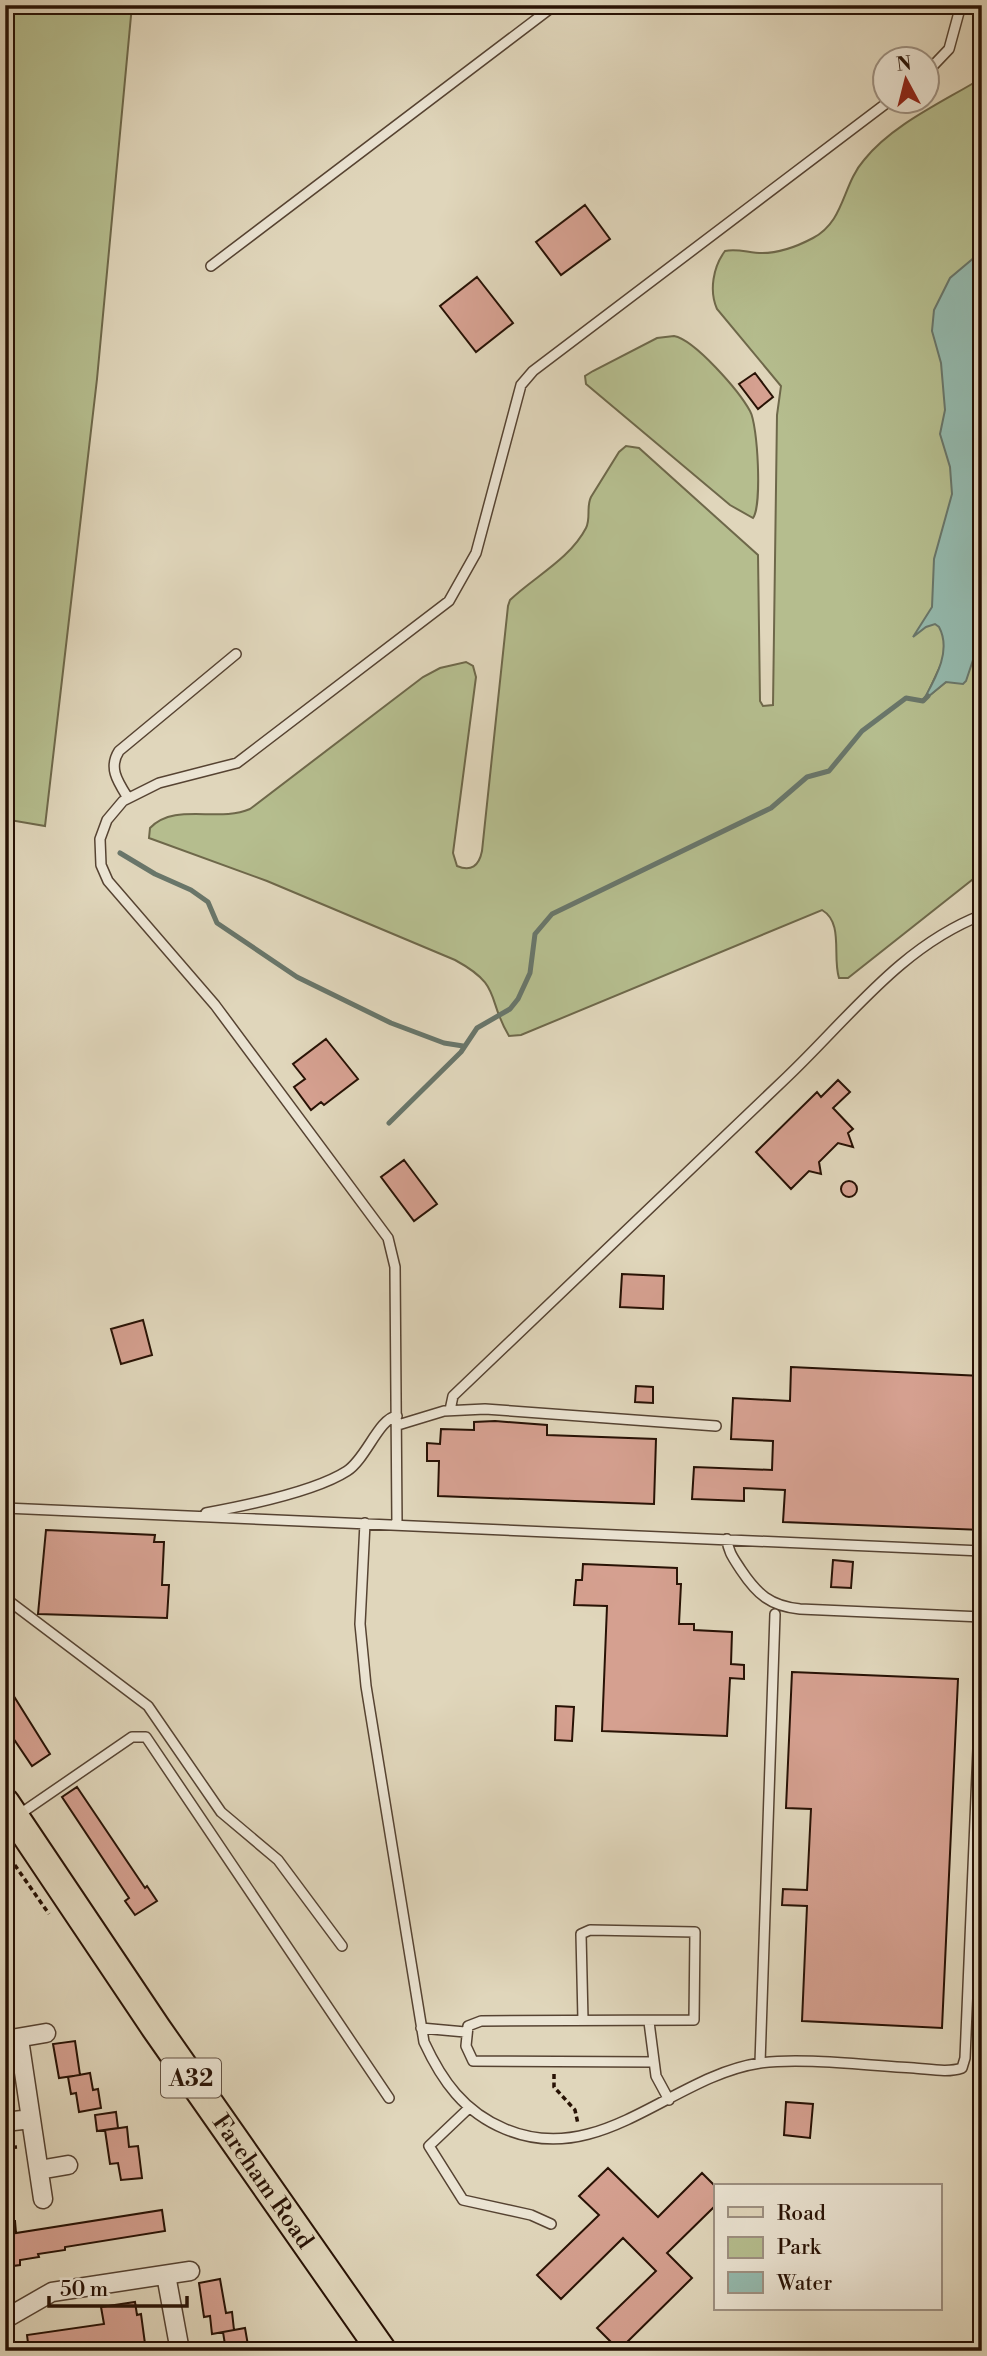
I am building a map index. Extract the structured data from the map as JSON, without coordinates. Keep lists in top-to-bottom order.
{
  "streets": {
    "main road": ["A32", "Fareham Road"]
  },
  "legend": ["Road", "Park", "Water"],
  "scale_bar": "50 m",
  "north": "top"
}
